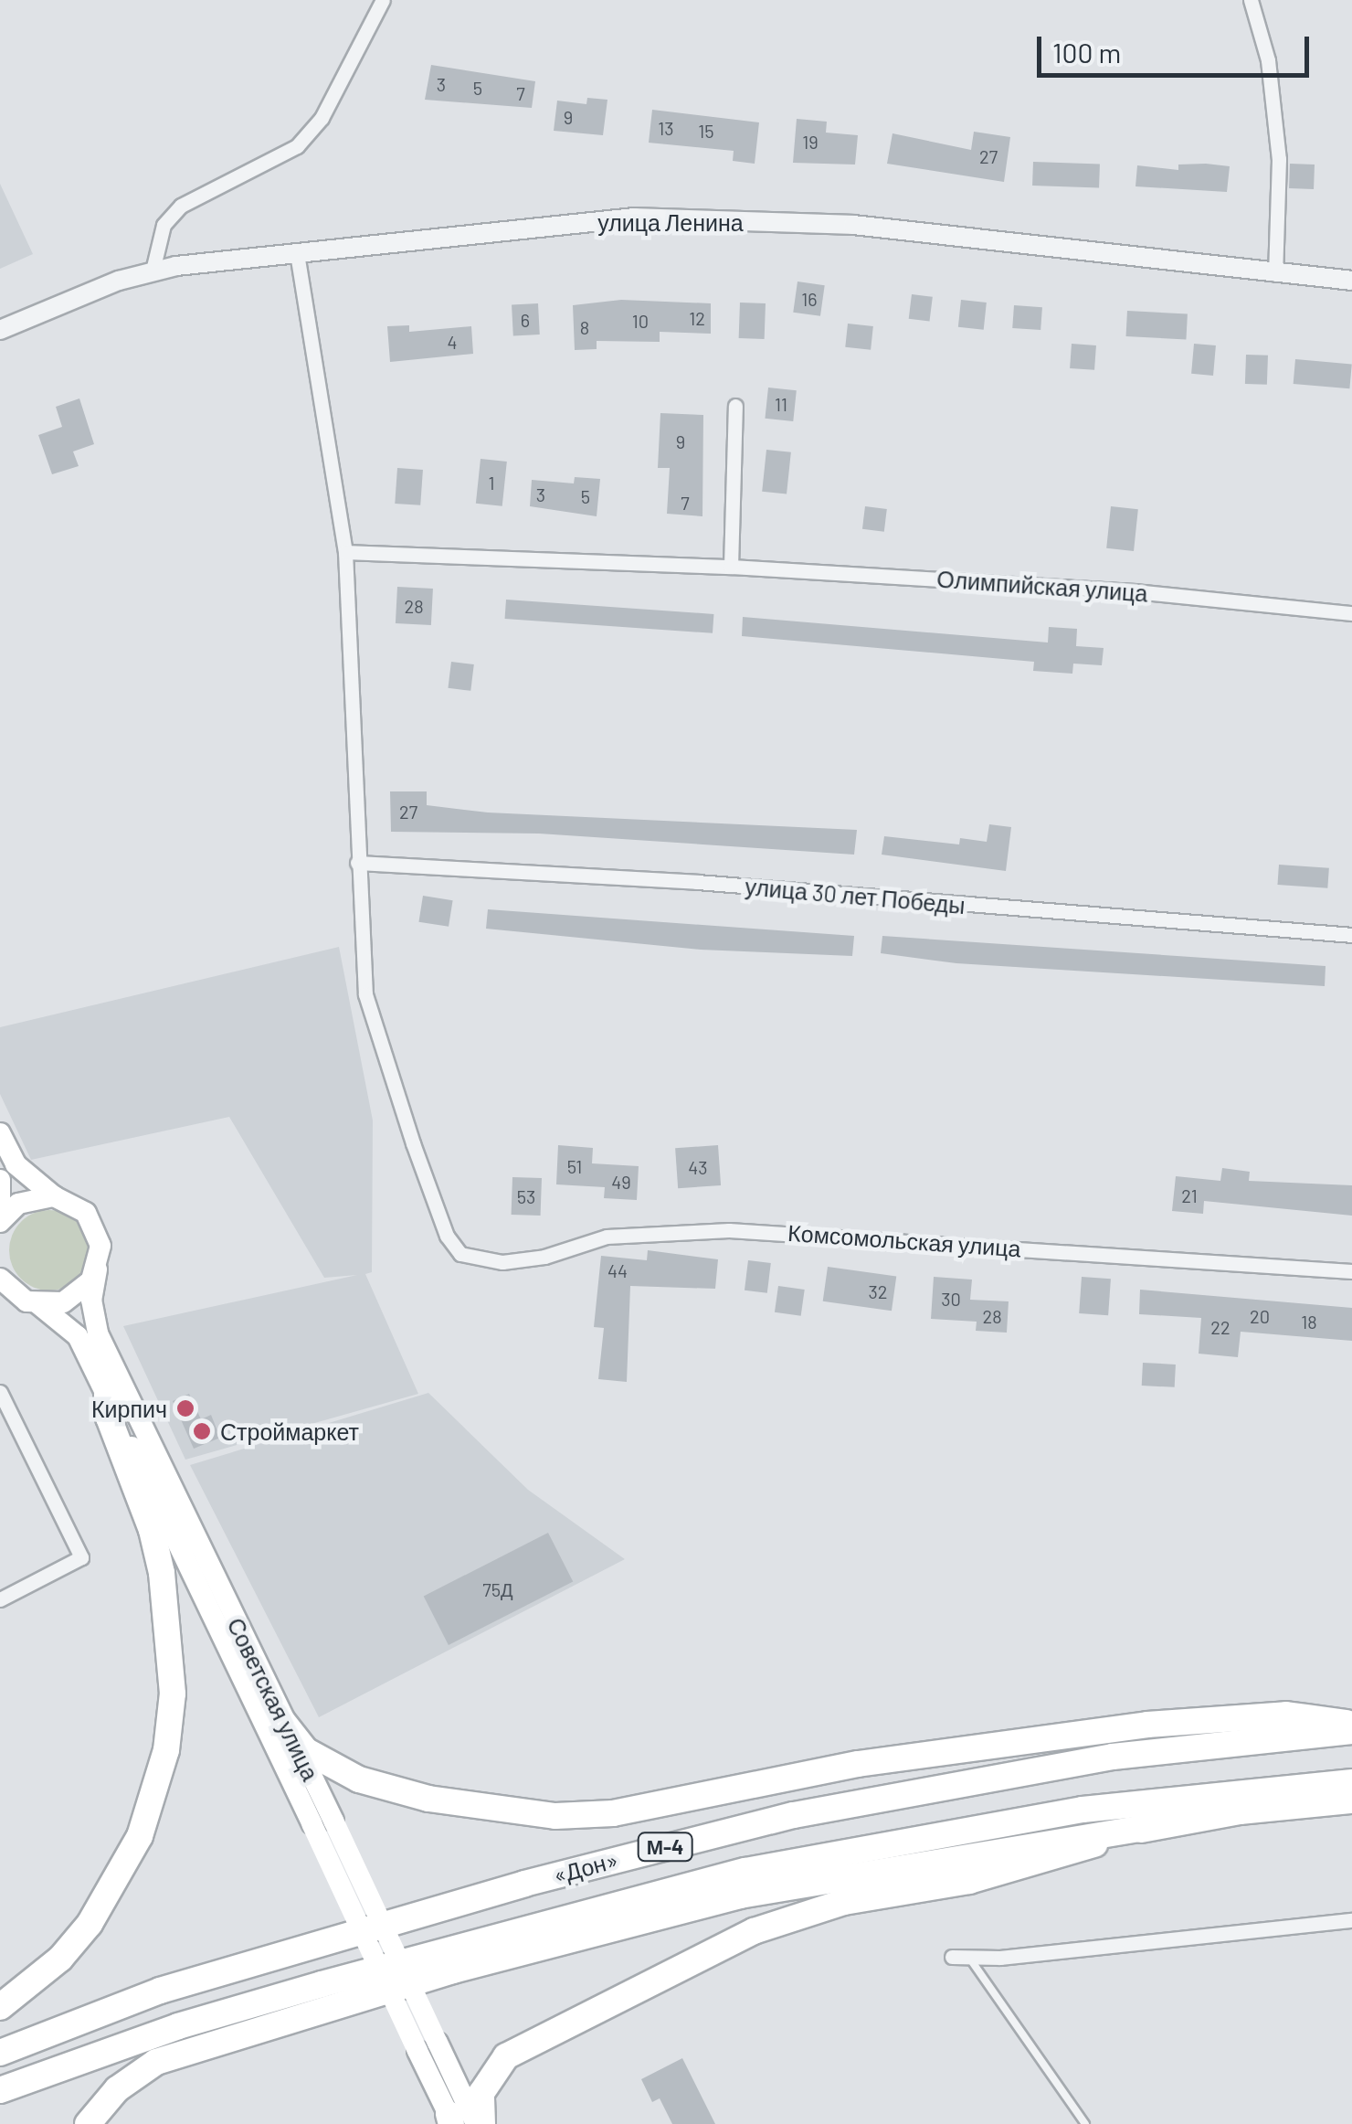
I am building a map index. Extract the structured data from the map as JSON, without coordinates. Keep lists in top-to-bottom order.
{
  "streets": {
    "highway": ["М-4", "«Дон»"],
    "main road": ["Советская улица"],
    "street": [
      "улица Ленина",
      "Олимпийская улица",
      "улица 30 лет Победы",
      "Комсомольская улица"
    ]
  },
  "crossings": [
    ["улица 30 лет Победы", "Комсомольская улица"]
  ],
  "places": ["Кирпич", "Строймаркет"],
  "house_numbers": [
    "3",
    "5",
    "7",
    "9",
    "13",
    "15",
    "19",
    "27",
    "16",
    "12",
    "6",
    "10",
    "8",
    "4",
    "11",
    "9",
    "1",
    "3",
    "5",
    "7",
    "28",
    "27",
    "51",
    "43",
    "49",
    "21",
    "53",
    "44",
    "32",
    "30",
    "28",
    "20",
    "18",
    "22",
    "75Д"
  ],
  "scale_bar": "100 m"
}
